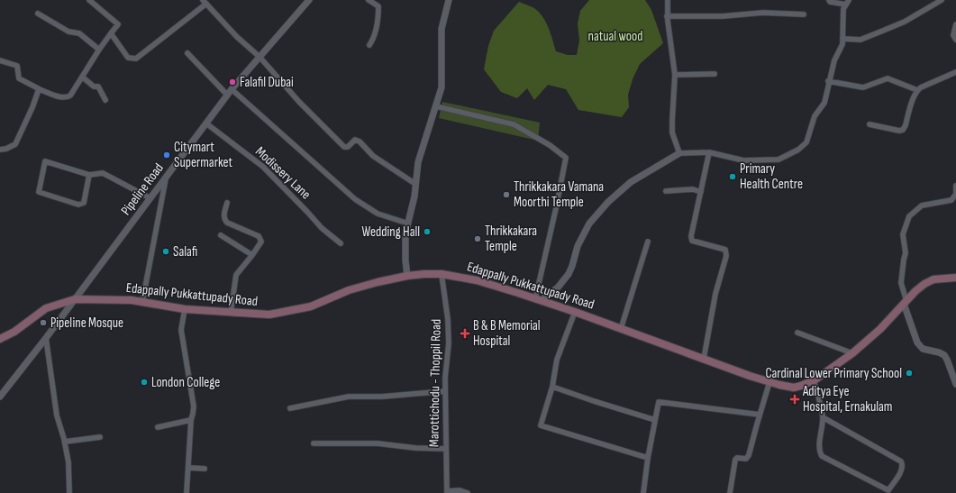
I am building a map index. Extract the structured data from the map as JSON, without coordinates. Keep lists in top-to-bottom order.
{
  "streets": {
    "main road": ["Edappally Pukkattupady Road"],
    "street": ["Modissery Lane", "Pipeline Road", "Marottichodu - Thoppil Road"]
  },
  "crossings": [
    ["Modissery Lane", "Pipeline Road"],
    ["Pipeline Road", "Edappally Pukkattupady Road"],
    ["Edappally Pukkattupady Road", "Marottichodu - Thoppil Road"]
  ],
  "parks": ["natual wood"],
  "places": {
    "other": [
      "Falafil Dubai",
      "Citymart Supermarket",
      "Primary Health Centre",
      "Thrikkakara Vamana Moorthi Temple",
      "Wedding Hall",
      "Thrikkakara Temple",
      "Salafi",
      "Pipeline Mosque",
      "Cardinal Lower Primary School",
      "London College"
    ],
    "health": ["B & B Memorial Hospital", "Aditya Eye Hospital, Ernakulam"]
  }
}
